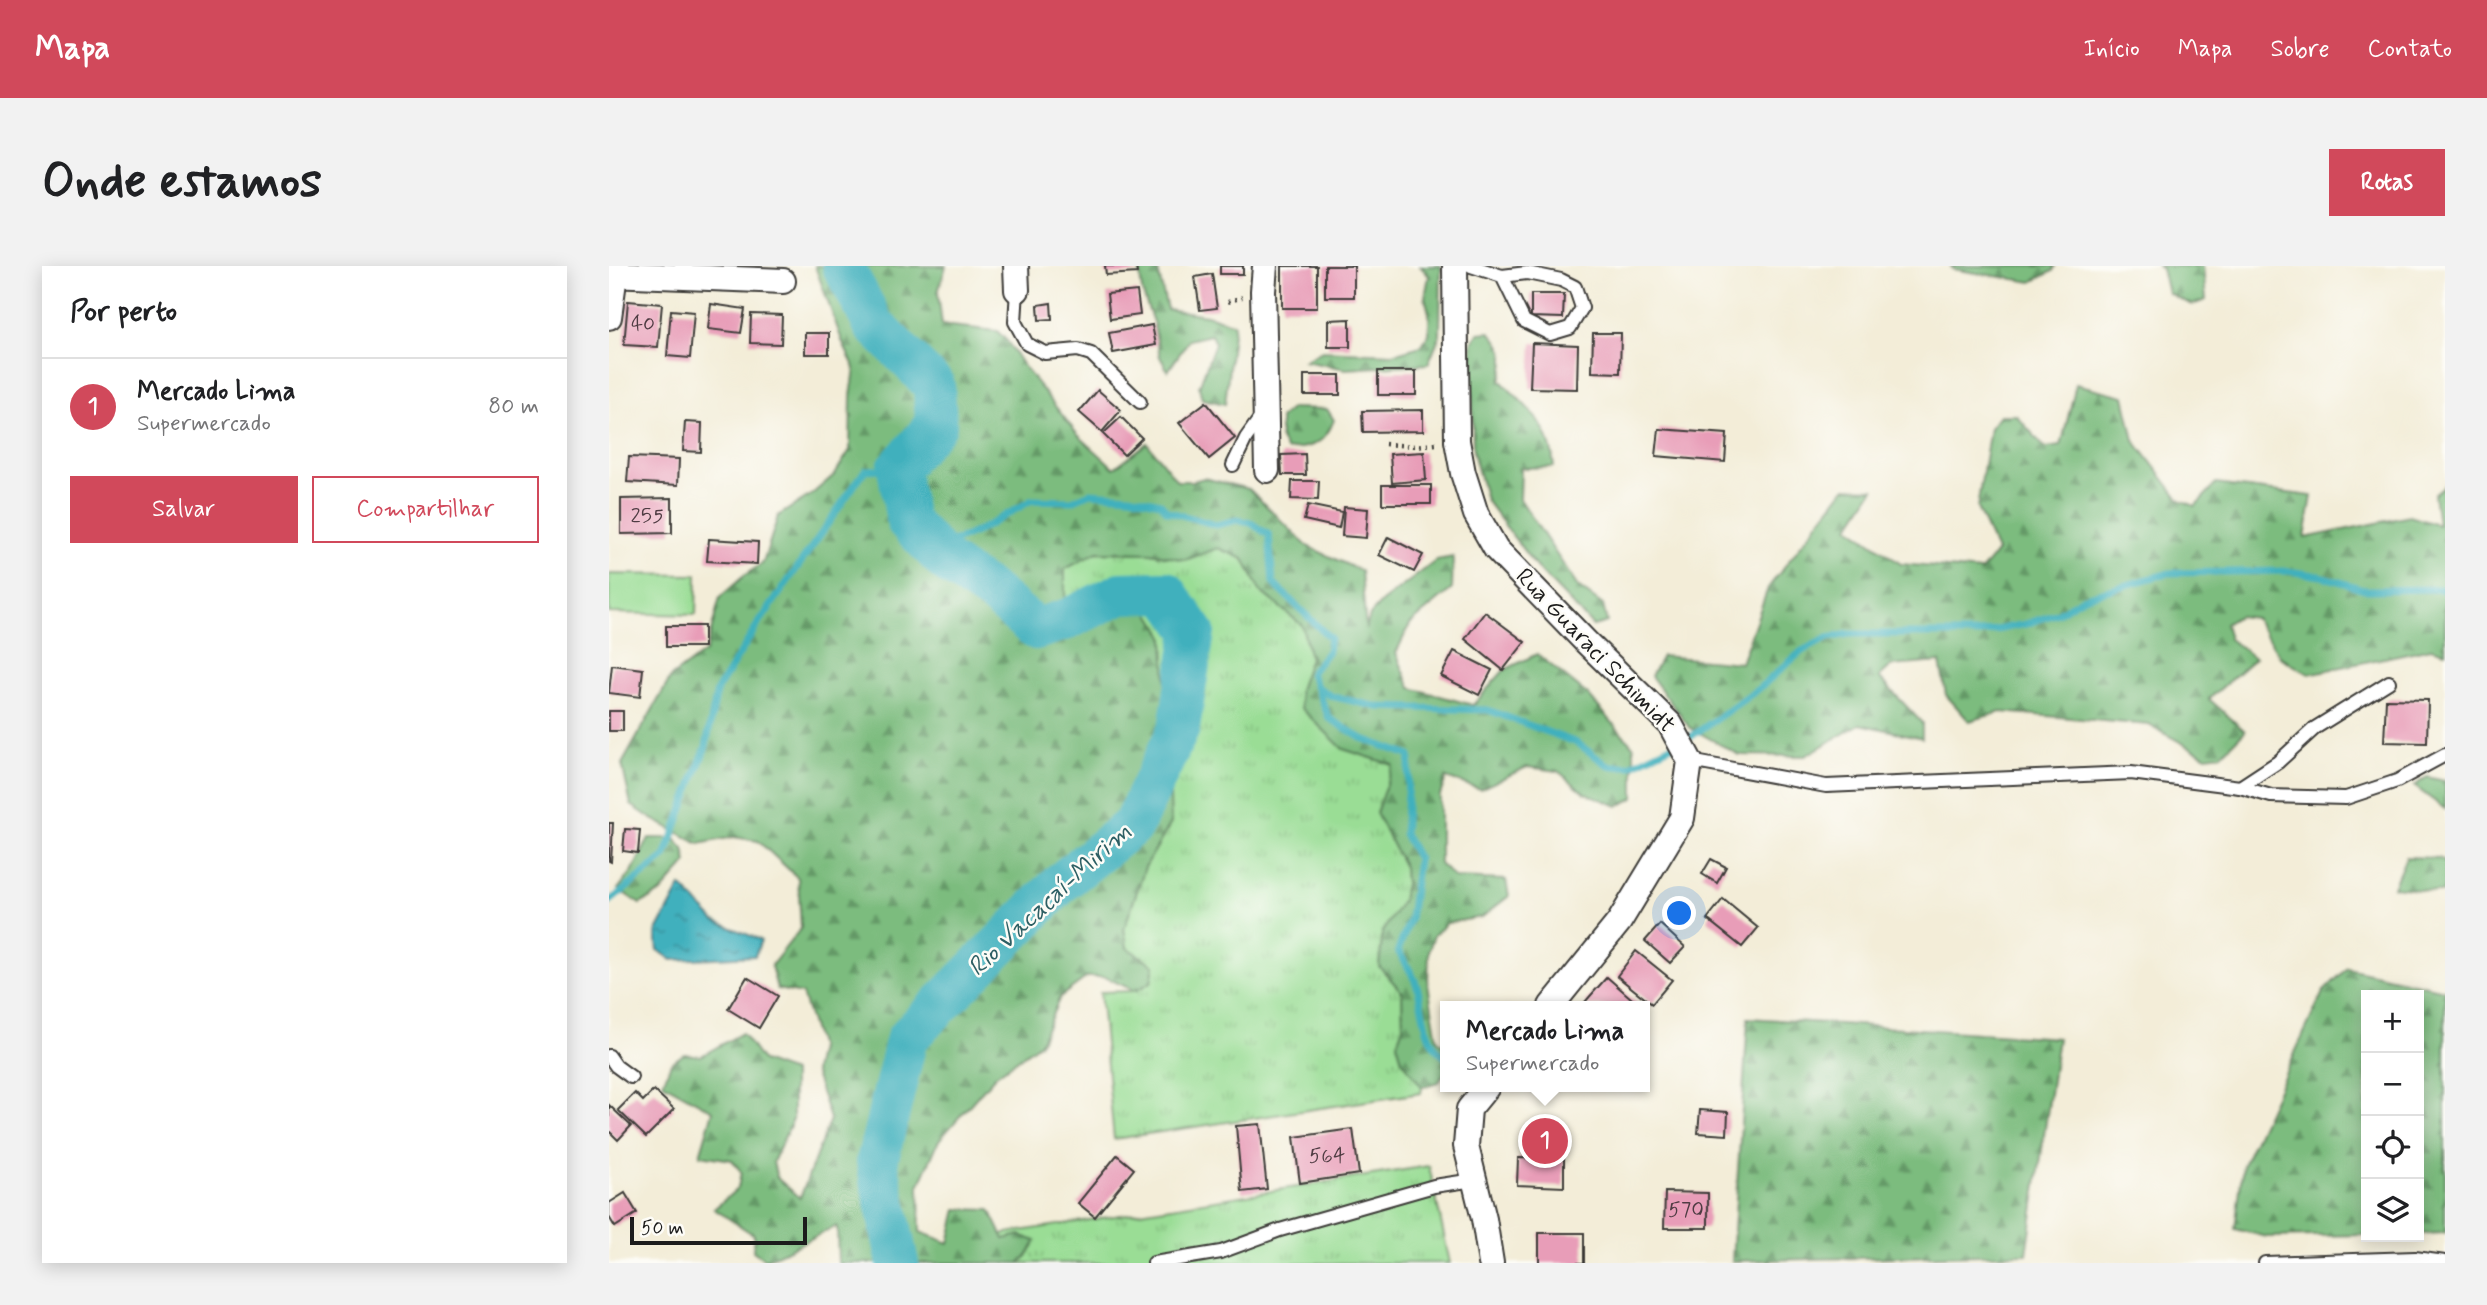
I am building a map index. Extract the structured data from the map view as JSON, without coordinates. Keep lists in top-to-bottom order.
{
  "streets": {
    "street": ["Rua Guaraci Schimidt"]
  },
  "water": ["Rio Vacacaí-Mirim"],
  "house_numbers": [
    "40",
    "255",
    "564",
    "570"
  ],
  "scale_bar": "50 m",
  "page": {
    "header": "Mapa",
    "nav": [
      "Início",
      "Mapa",
      "Sobre",
      "Contato"
    ],
    "buttons": [
      "Rotas",
      ["Salvar", "Compartilhar"]
    ],
    "title": "Onde estamos",
    "heading": "Por perto",
    "list": [
      {
        "mark": "1",
        "name": "Mercado Lima",
        "note": "Supermercado",
        "value": "80 m"
      }
    ],
    "map_buttons": ["+", "−"],
    "popup": ["Mercado Lima", "Supermercado"],
    "pins": "1",
    "scale": "50 m"
  }
}
